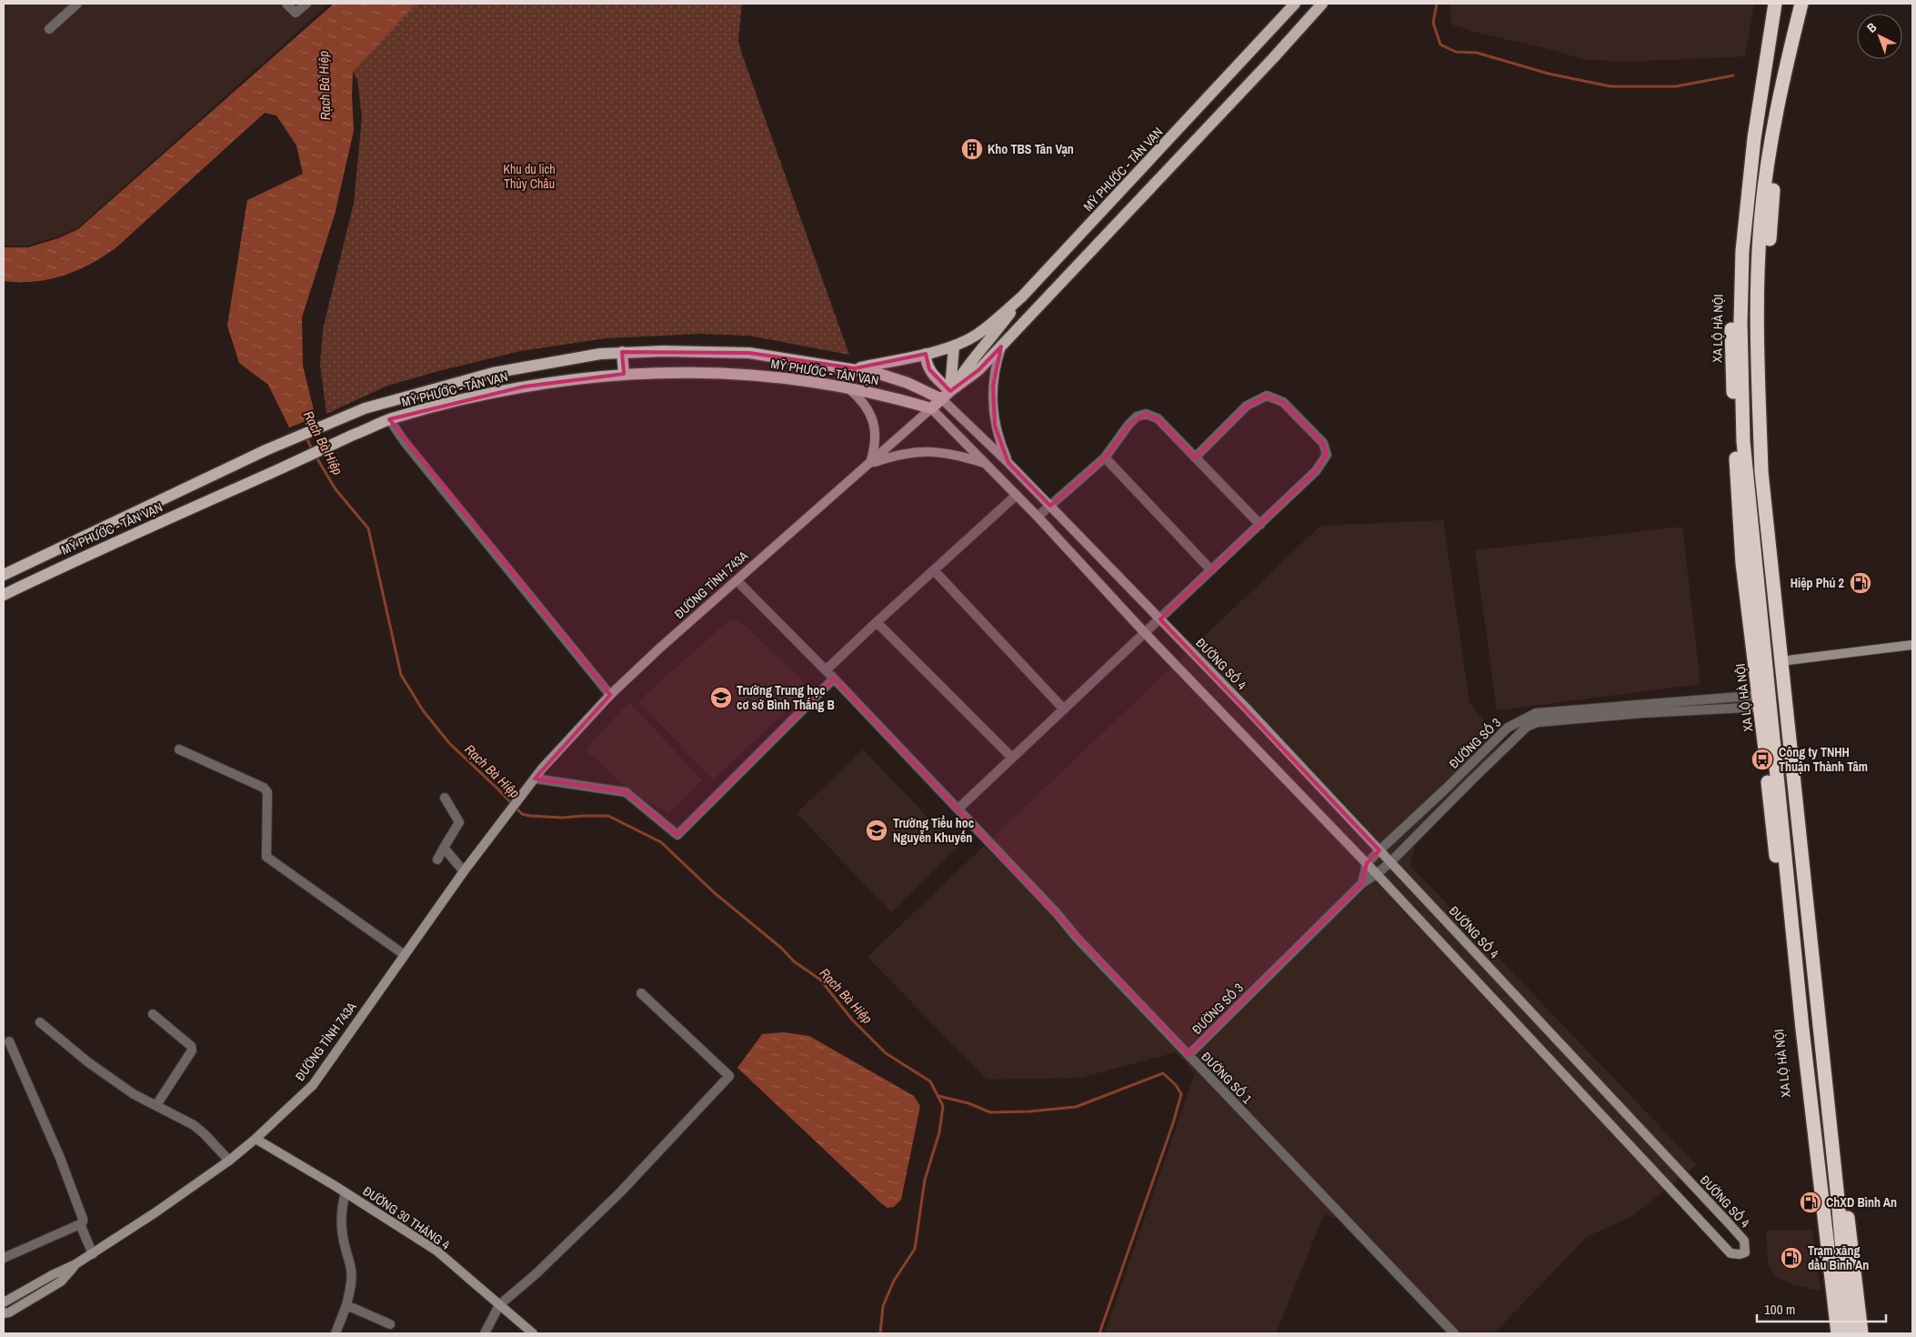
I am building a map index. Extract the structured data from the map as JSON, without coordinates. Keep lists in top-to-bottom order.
{
  "streets": {
    "highway": ["XA LỘ HÀ NỘI"],
    "main road": ["MỸ PHƯỚC - TÂN VẠN"],
    "street": [
      "ĐƯỜNG TỈNH 743A",
      "ĐƯỜNG SỐ 4",
      "ĐƯỜNG SỐ 3",
      "ĐƯỜNG SỐ 1",
      "ĐƯỜNG 30 THÁNG 4"
    ]
  },
  "crossings": [
    ["MỸ PHƯỚC - TÂN VẠN", "ĐƯỜNG TỈNH 743A"],
    ["MỸ PHƯỚC - TÂN VẠN", "ĐƯỜNG SỐ 4"],
    ["XA LỘ HÀ NỘI", "ĐƯỜNG SỐ 3"],
    ["ĐƯỜNG TỈNH 743A", "ĐƯỜNG SỐ 4"],
    ["ĐƯỜNG TỈNH 743A", "ĐƯỜNG SỐ 1"],
    ["ĐƯỜNG TỈNH 743A", "ĐƯỜNG 30 THÁNG 4"],
    ["ĐƯỜNG SỐ 4", "ĐƯỜNG SỐ 3"],
    ["ĐƯỜNG SỐ 3", "ĐƯỜNG SỐ 1"]
  ],
  "water": ["Rạch Bà Hiệp"],
  "parks": ["Khu du lịch Thủy Châu"],
  "places": {
    "building": ["Kho TBS Tân Vạn"],
    "fuel station": ["Hiệp Phú 2", "ChXD Bình An", "Trạm xăng dầu Bình An"],
    "school or university": ["Trường Trung học cơ sở Bình Thắng B", "Trường Tiểu học Nguyễn Khuyến"],
    "bus stop": ["Công ty TNHH Thuận Thành Tâm"]
  },
  "scale_bar": "100 m",
  "north": "top left"
}
